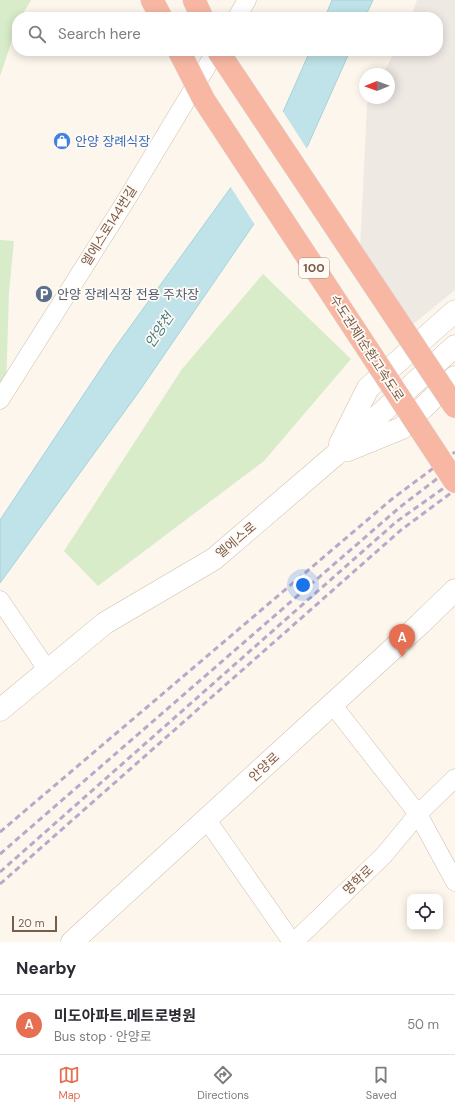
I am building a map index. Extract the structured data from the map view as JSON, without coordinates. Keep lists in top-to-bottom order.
{
  "streets": {
    "highway": ["100", "수도권제1순환고속도로"],
    "street": [
      "엘에스로144번길",
      "엘에스로",
      "안양로",
      "명학로"
    ]
  },
  "water": ["안양천"],
  "places": {
    "shop": ["안양 장례식장"],
    "parking": ["안양 장례식장 전용 주차장"]
  },
  "scale_bar": "20 m",
  "north": "left",
  "page": {
    "search": "Search here",
    "pins": "A",
    "scale": "20 m",
    "heading": "Nearby",
    "list": [
      {
        "mark": "A",
        "name": "미도아파트.메트로병원",
        "note": "Bus stop · 안양로",
        "value": "50 m"
      }
    ],
    "nav": ["Map", "Directions", "Saved"]
  }
}
